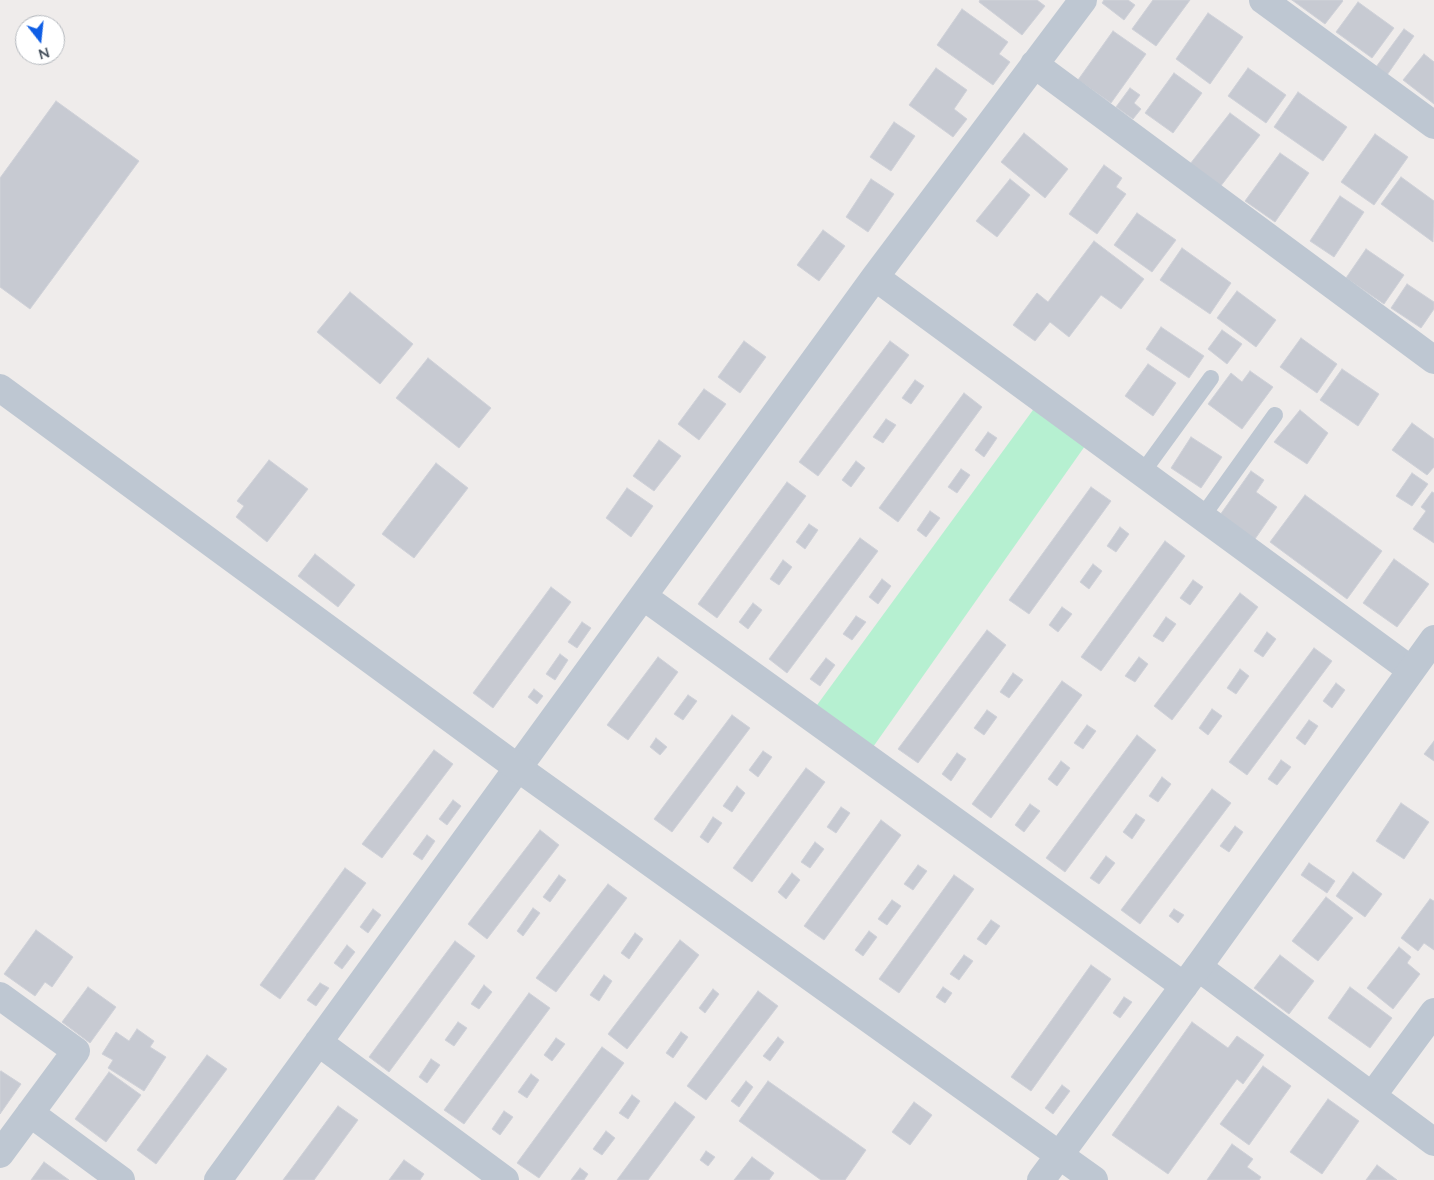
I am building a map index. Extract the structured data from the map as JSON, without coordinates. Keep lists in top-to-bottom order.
{
  "north": "bottom"
}
